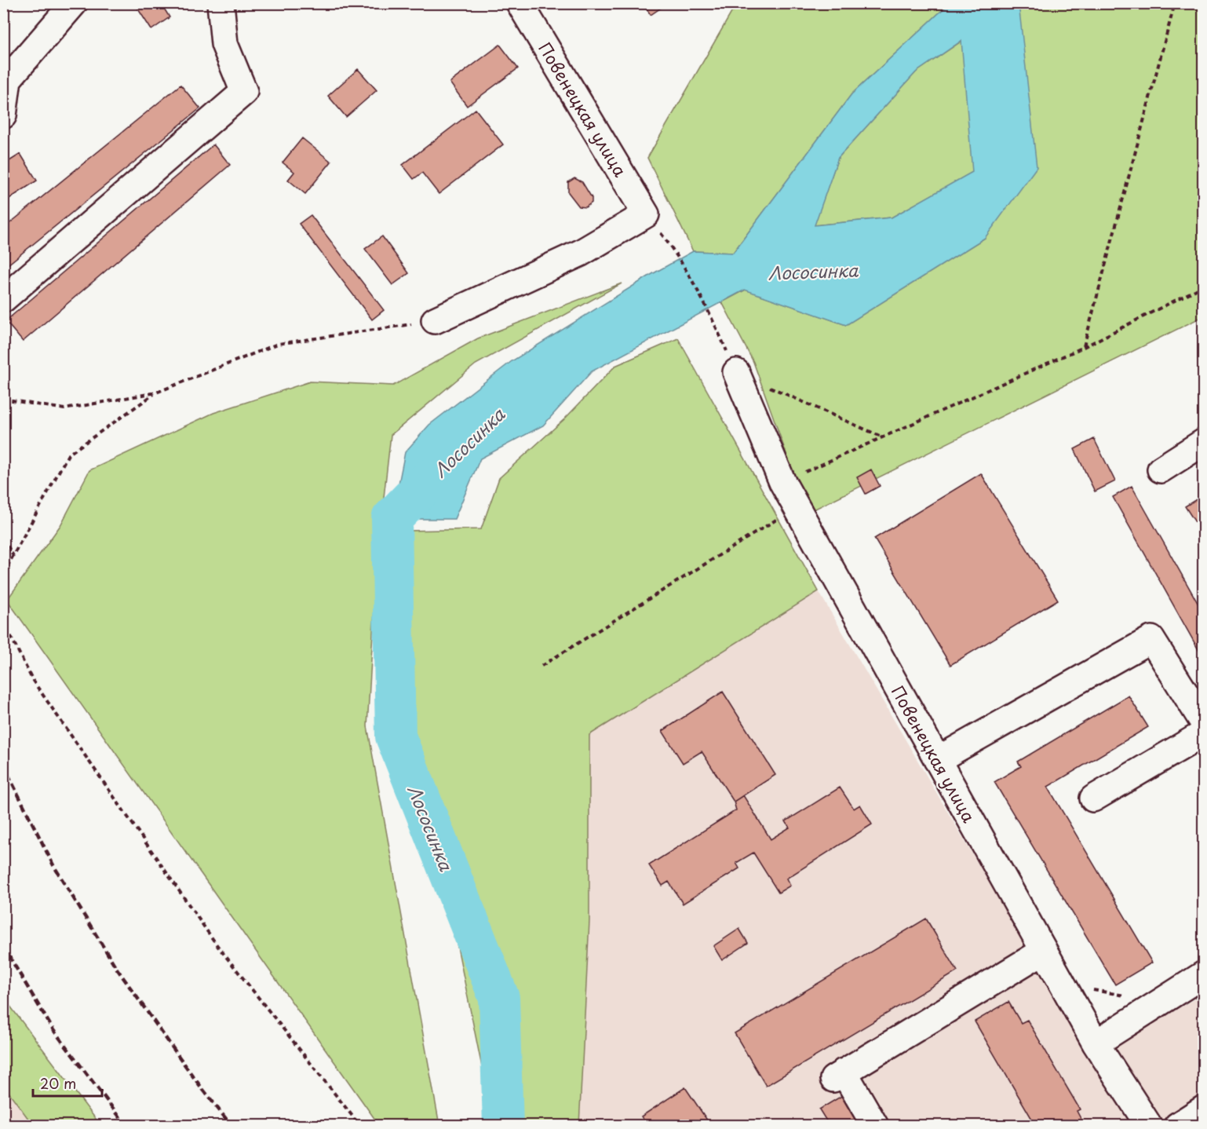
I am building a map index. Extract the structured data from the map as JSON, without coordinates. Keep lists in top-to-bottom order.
{
  "streets": {
    "street": ["Повенецкая улица"]
  },
  "water": ["Лососинка"],
  "scale_bar": "20 m"
}
